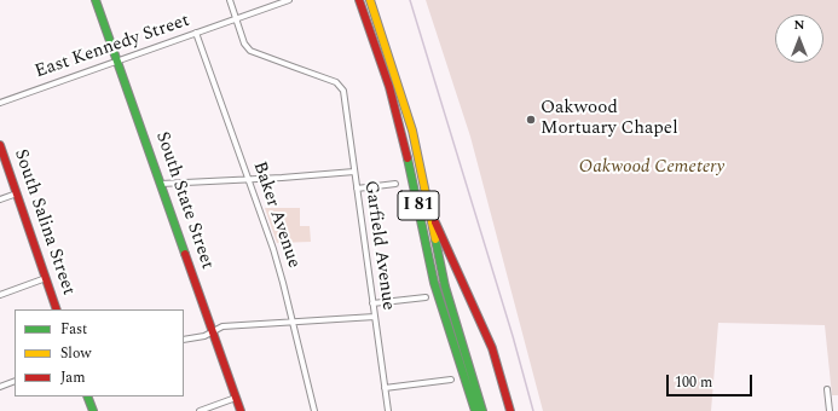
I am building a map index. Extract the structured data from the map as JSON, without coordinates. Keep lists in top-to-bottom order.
{
  "streets": {
    "main road": ["South State Street", "I 81", "South Salina Street"],
    "street": ["East Kennedy Street", "Baker Avenue", "Garfield Avenue"]
  },
  "crossings": [
    ["East Kennedy Street", "South State Street"],
    ["East Kennedy Street", "Baker Avenue"],
    ["East Kennedy Street", "Garfield Avenue"]
  ],
  "parks": ["Oakwood Cemetery"],
  "places": ["Oakwood Mortuary Chapel"],
  "legend": ["Fast", "Slow", "Jam"],
  "scale_bar": "100 m",
  "north": "top"
}
